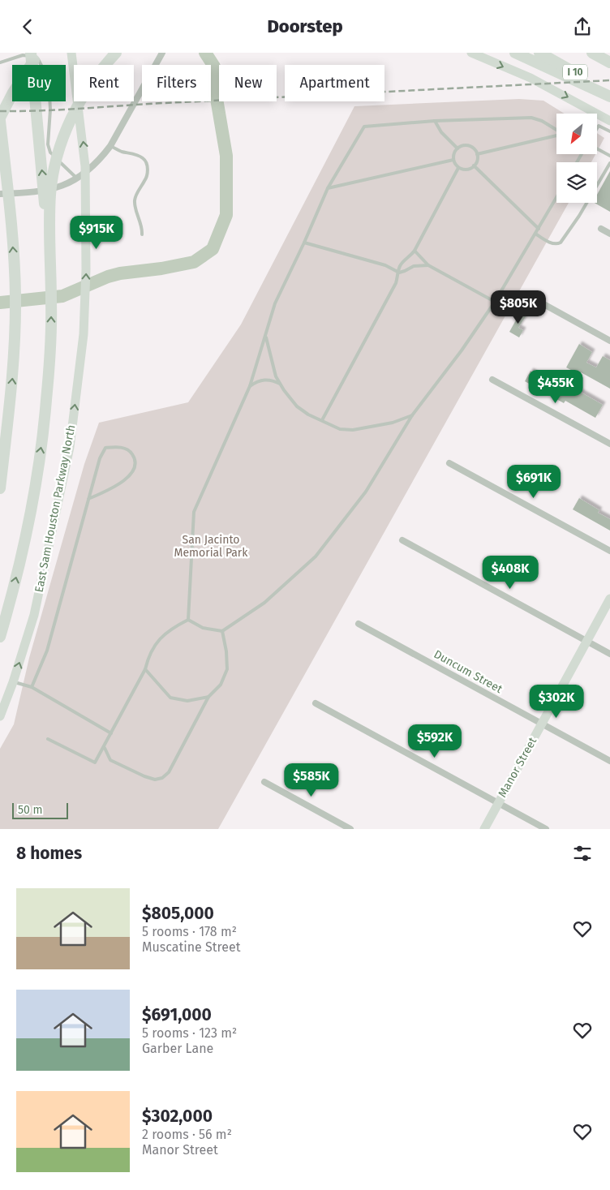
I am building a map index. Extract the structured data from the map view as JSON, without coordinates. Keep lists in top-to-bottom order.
{
  "streets": {
    "highway": ["I 10"],
    "main road": ["East Sam Houston Parkway North", "Manor Street"],
    "street": ["Duncum Street"]
  },
  "crossings": [
    ["Duncum Street", "Manor Street"]
  ],
  "one_way": ["East Sam Houston Parkway North"],
  "parks": ["San Jacinto Memorial Park"],
  "scale_bar": "50 m",
  "north": "bottom left",
  "page": {
    "header": "Doorstep",
    "chip": [
      "Buy",
      "Rent",
      "Filters",
      "New",
      "Apartment"
    ],
    "price": [
      "$915K",
      "$805K",
      "$455K",
      "$691K",
      "$408K",
      "$302K",
      "$592K",
      "$585K"
    ],
    "scale": "50 m",
    "heading": "8 homes",
    "list": [
      {
        "name": "$805,000",
        "note": "5 rooms · 178 m² · Muscatine Street"
      },
      {
        "name": "$691,000",
        "note": "5 rooms · 123 m² · Garber Lane"
      },
      {
        "name": "$302,000",
        "note": "2 rooms · 56 m² · Manor Street"
      }
    ]
  }
}
